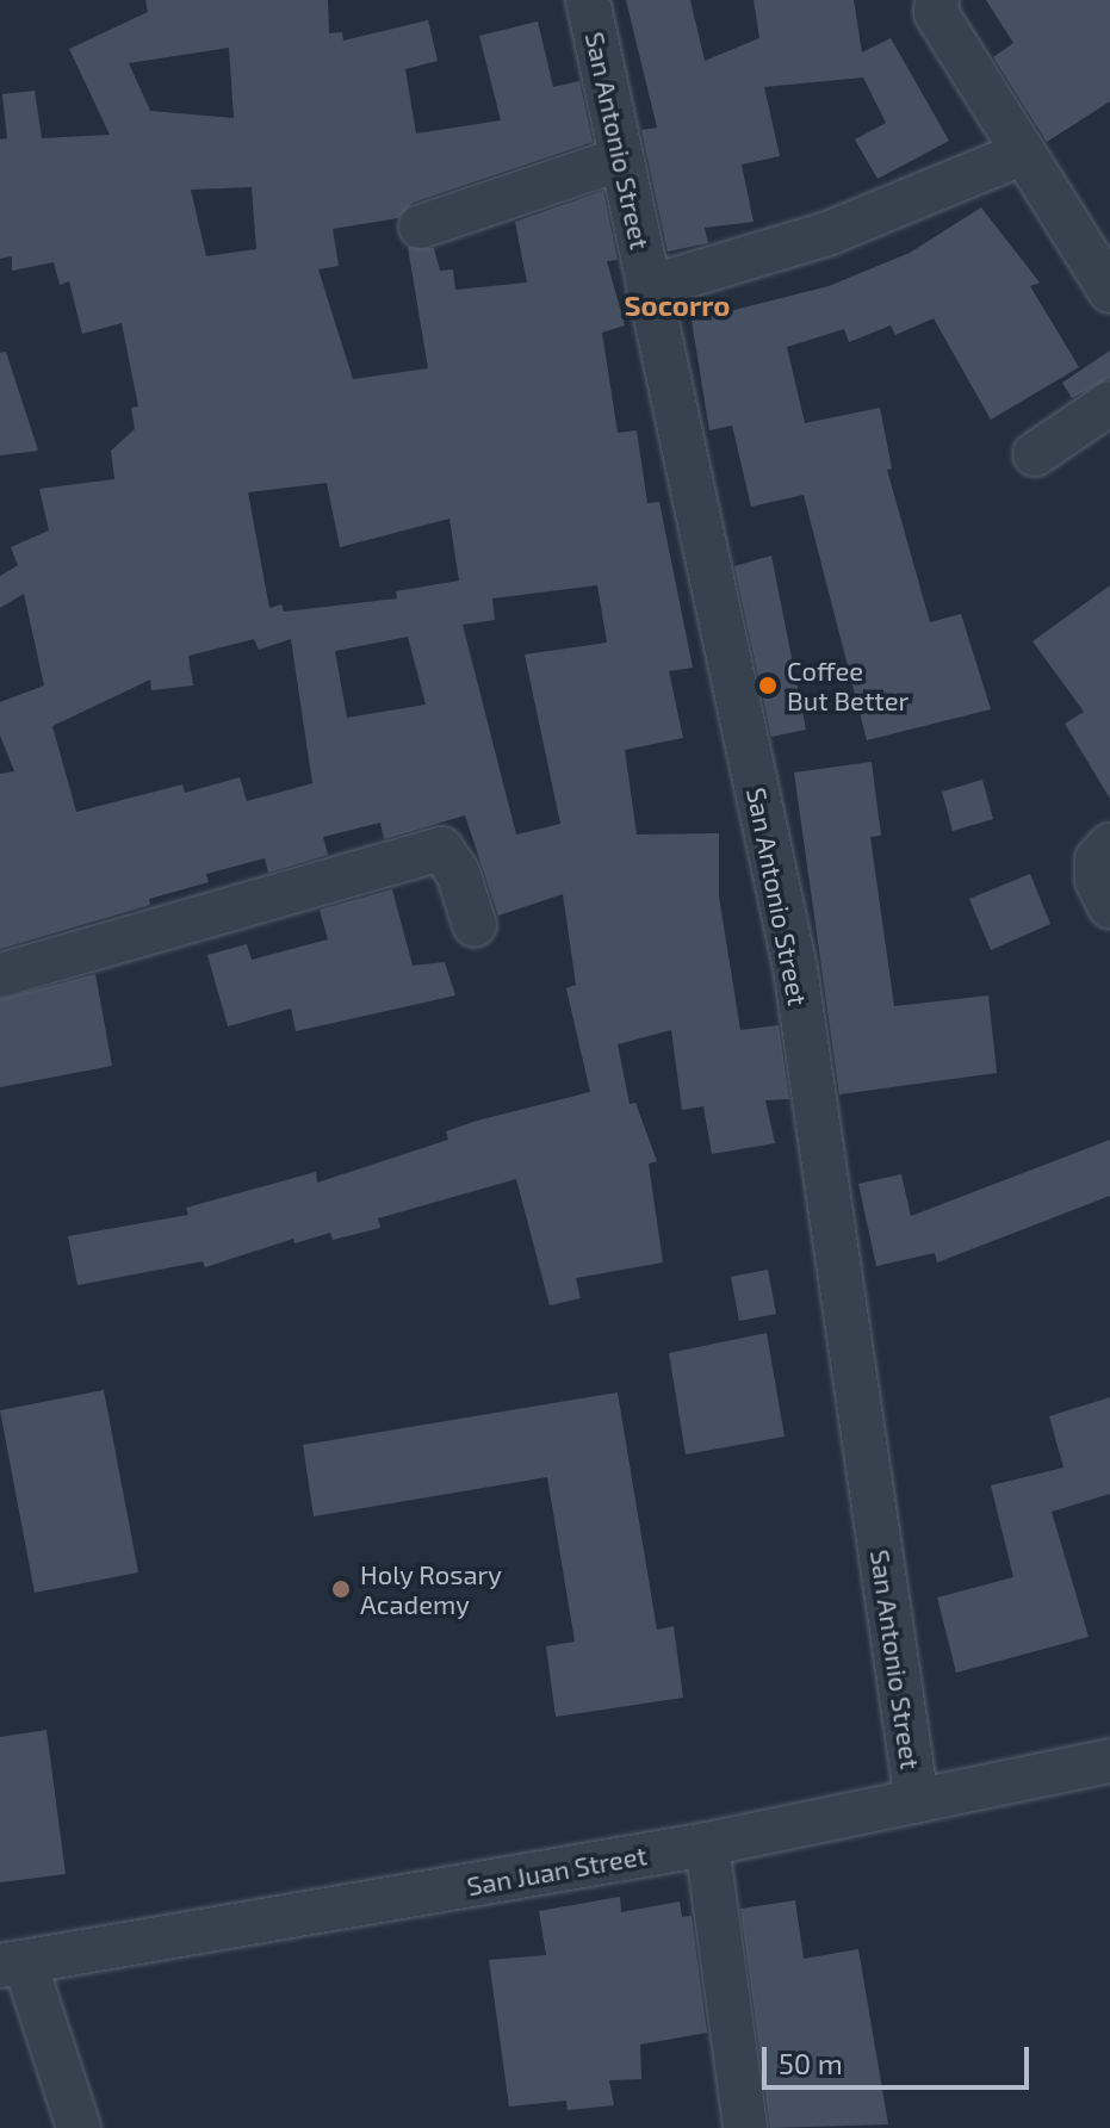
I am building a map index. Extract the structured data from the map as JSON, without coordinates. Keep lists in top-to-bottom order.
{
  "streets": {
    "street": ["San Antonio Street", "San Juan Street"]
  },
  "crossings": [
    ["San Antonio Street", "San Juan Street"]
  ],
  "districts": ["Socorro"],
  "places": ["Coffee But Better", "Holy Rosary Academy"],
  "scale_bar": "50 m"
}
